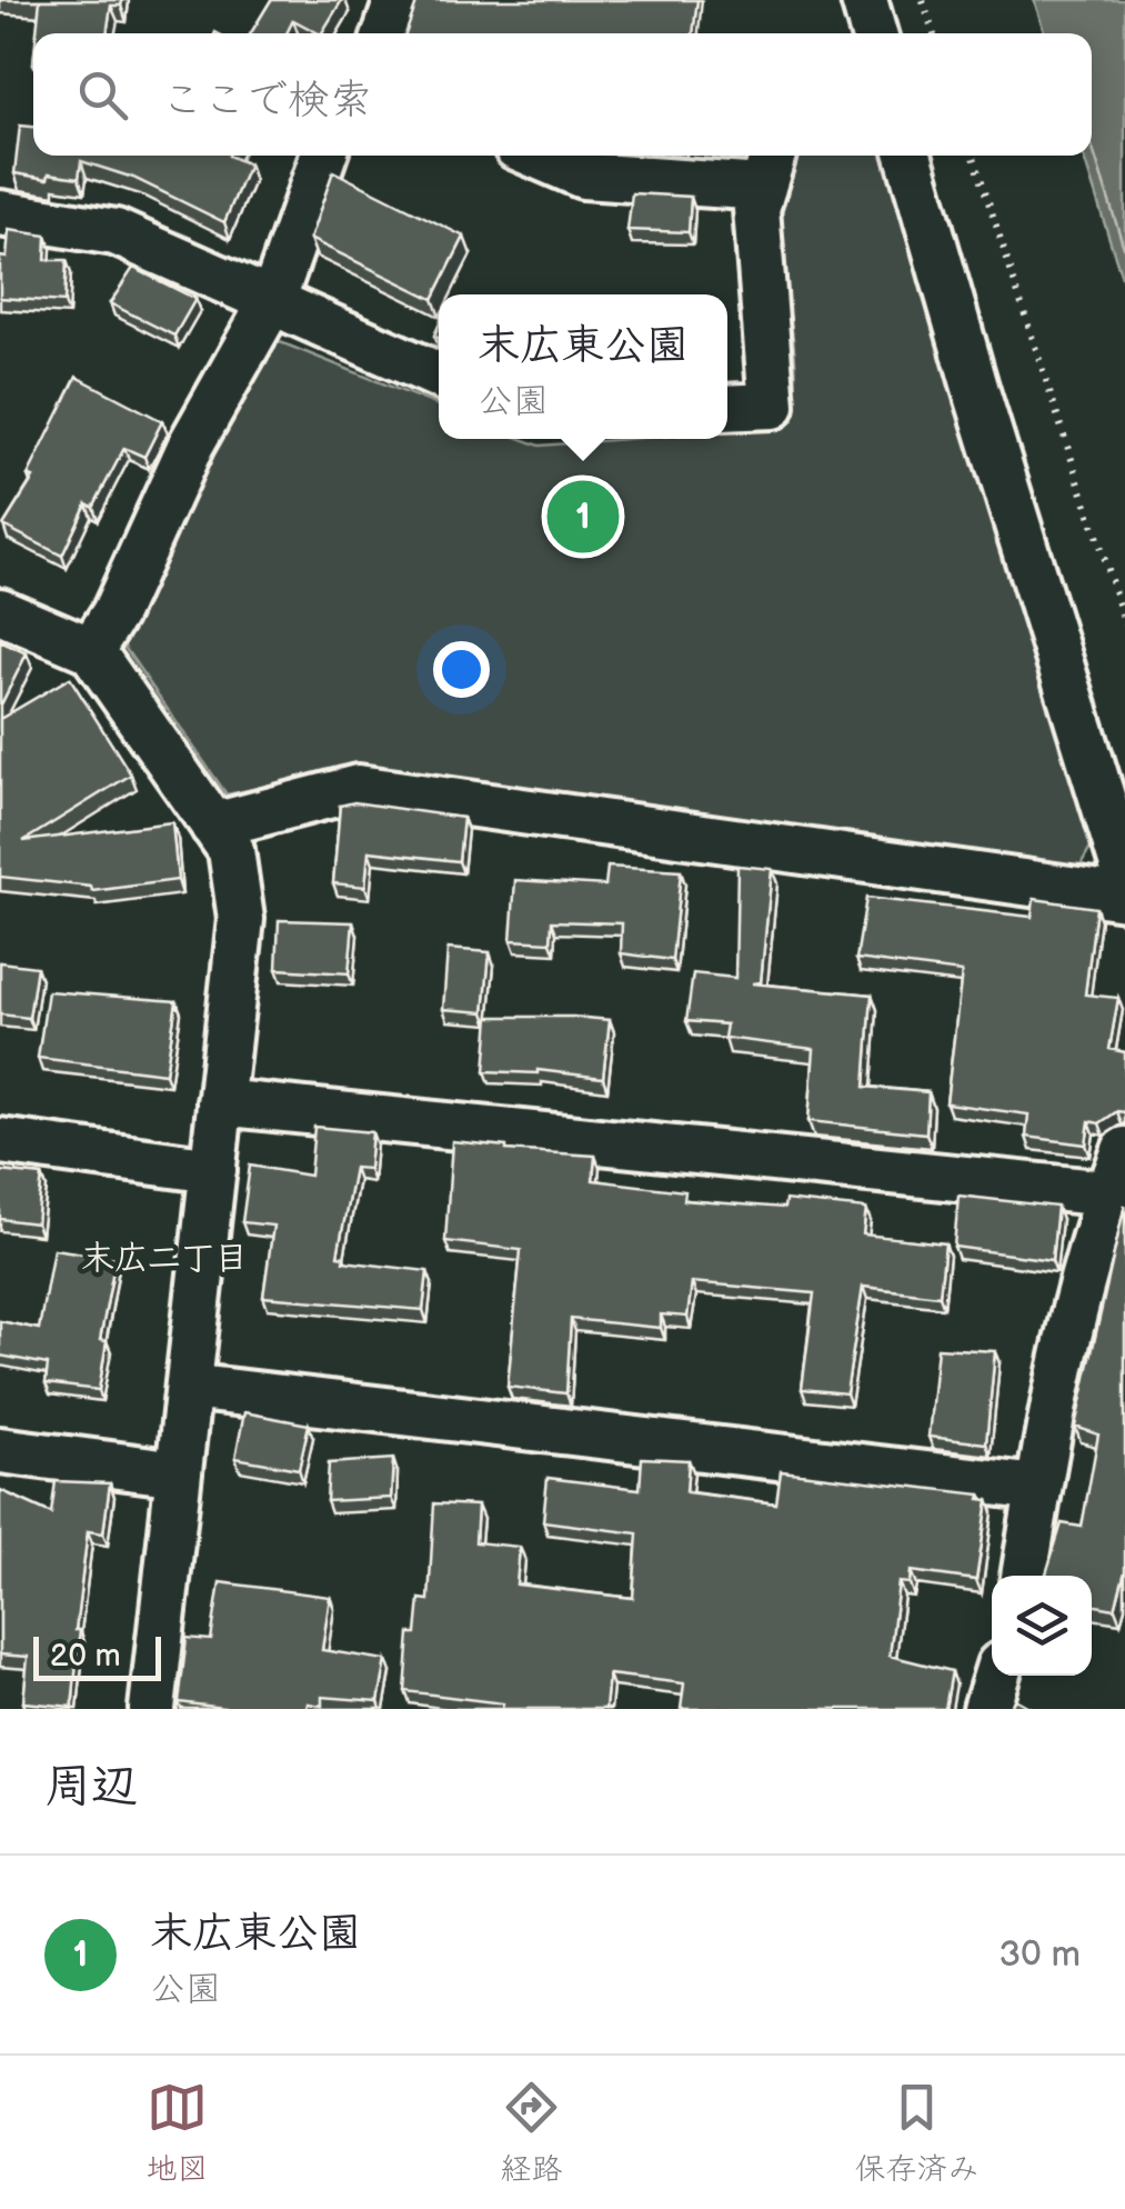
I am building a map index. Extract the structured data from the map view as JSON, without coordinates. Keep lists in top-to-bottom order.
{
  "districts": ["末広二丁目"],
  "scale_bar": "20 m",
  "page": {
    "search": "ここで検索",
    "popup": ["末広東公園", "公園"],
    "pins": "1",
    "scale": "20 m",
    "heading": "周辺",
    "list": [
      {
        "mark": "1",
        "name": "末広東公園",
        "note": "公園",
        "value": "30 m"
      }
    ],
    "nav": ["地図", "経路", "保存済み"]
  }
}
